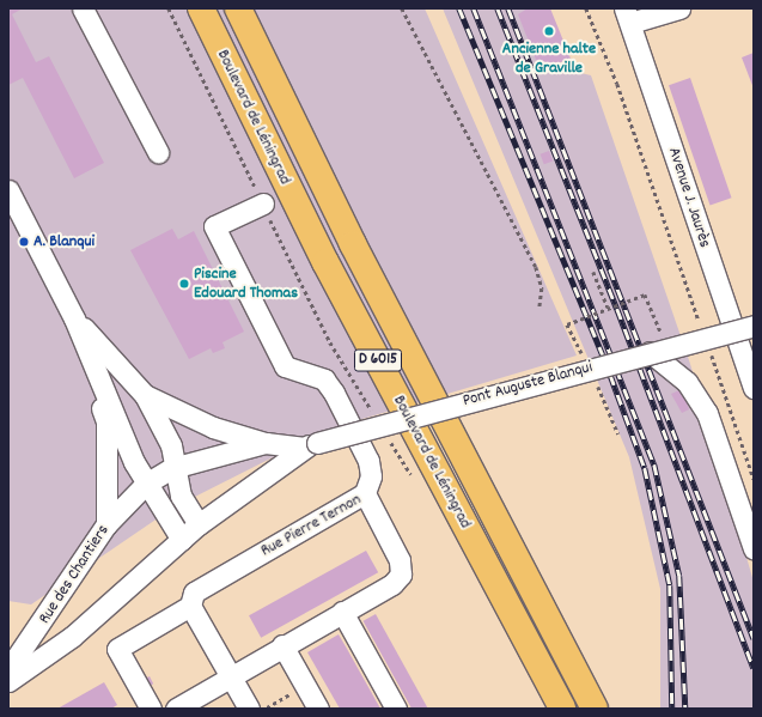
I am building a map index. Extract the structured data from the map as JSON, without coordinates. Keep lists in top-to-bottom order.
{
  "streets": {
    "main road": ["Boulevard de Léningrad", "D 6015"],
    "street": [
      "Avenue J. Jaurès",
      "Pont Auguste Blanqui",
      "Rue Pierre Ternon",
      "Rue des Chantiers"
    ]
  },
  "crossings": [
    ["Pont Auguste Blanqui", "Rue des Chantiers"]
  ],
  "places": ["Ancienne halte de Graville", "A. Blanqui", "Piscine Edouard Thomas"]
}
